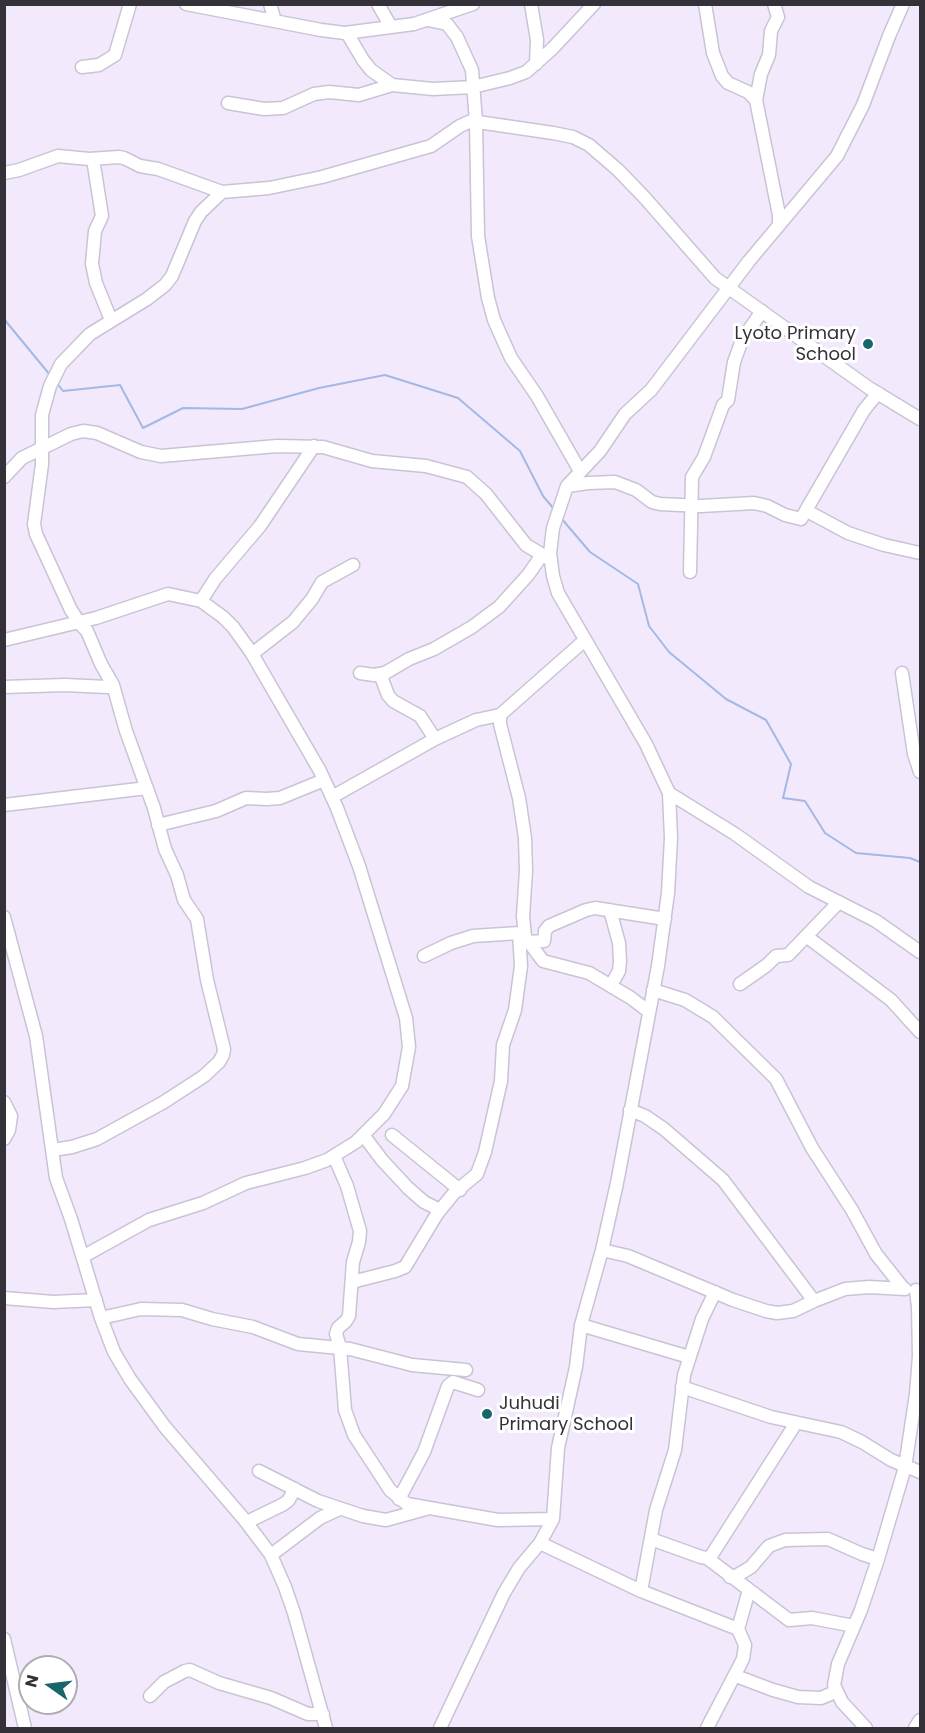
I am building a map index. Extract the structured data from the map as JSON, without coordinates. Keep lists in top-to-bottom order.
{
  "places": ["Lyoto Primary School", "Juhudi Primary School"],
  "north": "left"
}
